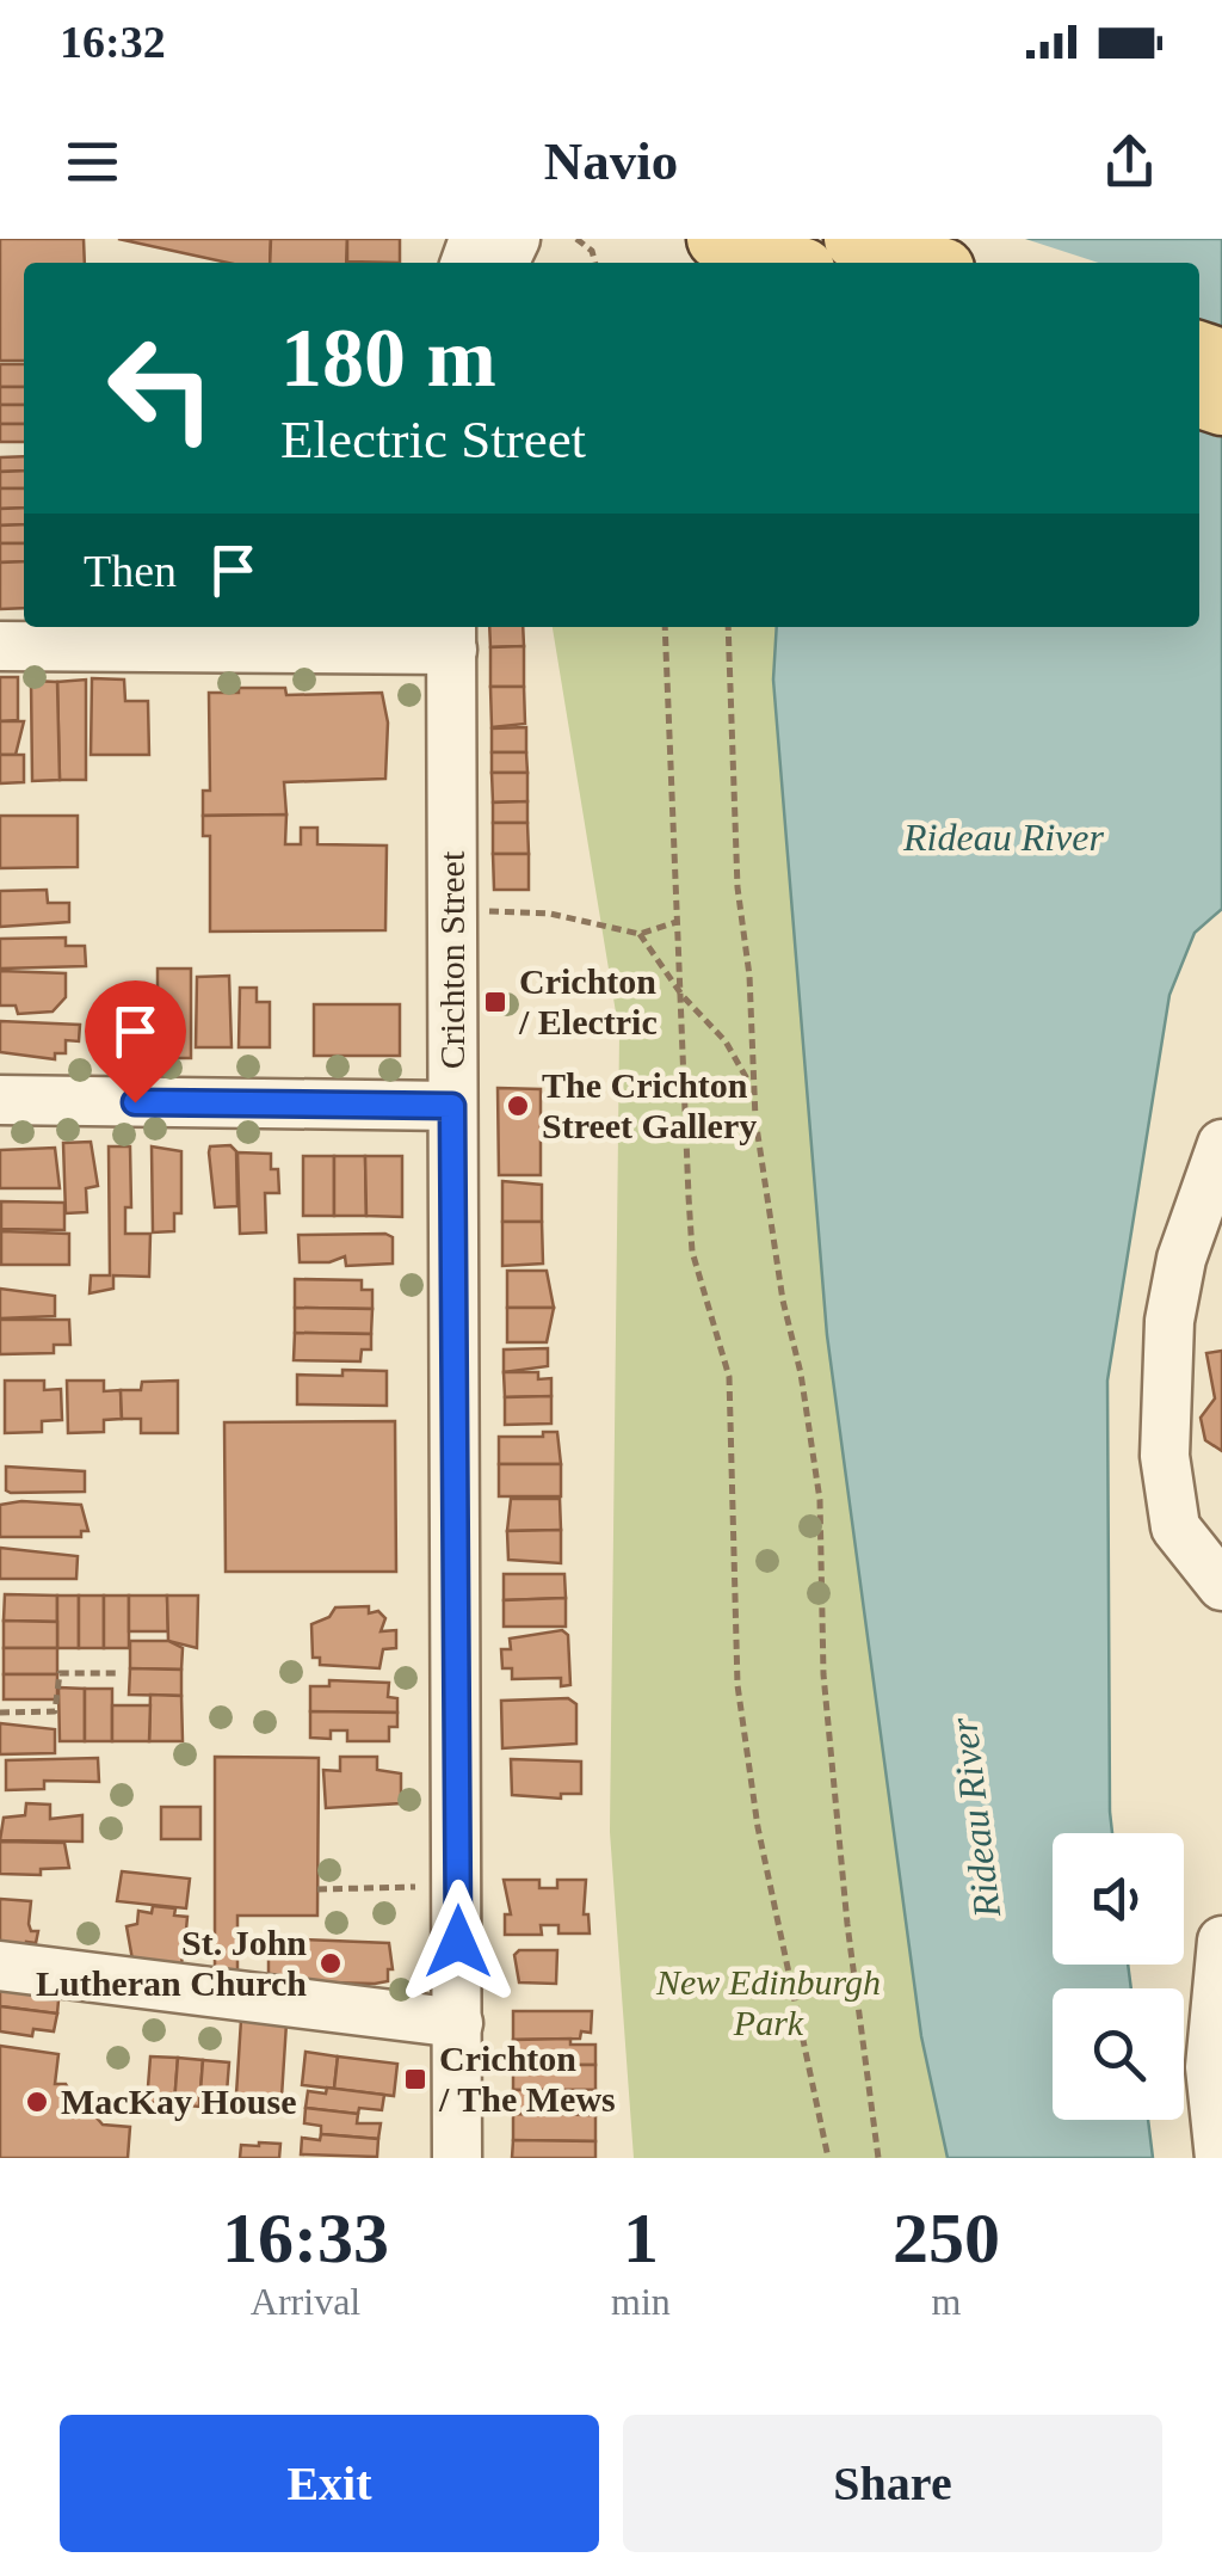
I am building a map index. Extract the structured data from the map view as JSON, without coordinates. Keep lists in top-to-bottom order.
{
  "streets": {
    "street": ["Crichton Street"]
  },
  "water": ["Rideau River"],
  "parks": ["New Edinburgh Park"],
  "places": {
    "transit": ["Crichton / Electric", "Crichton / The Mews"],
    "other": ["The Crichton Street Gallery", "St. John Lutheran Church", "MacKay House"]
  },
  "page": {
    "status": "16:32",
    "header": "Navio",
    "turn": ["180 m", "Electric Street"],
    "then": "Then",
    "eta": [
      "16:33",
      "Arrival",
      "1",
      "min",
      "250",
      "m"
    ],
    "buttons": ["Exit", "Share"]
  }
}
